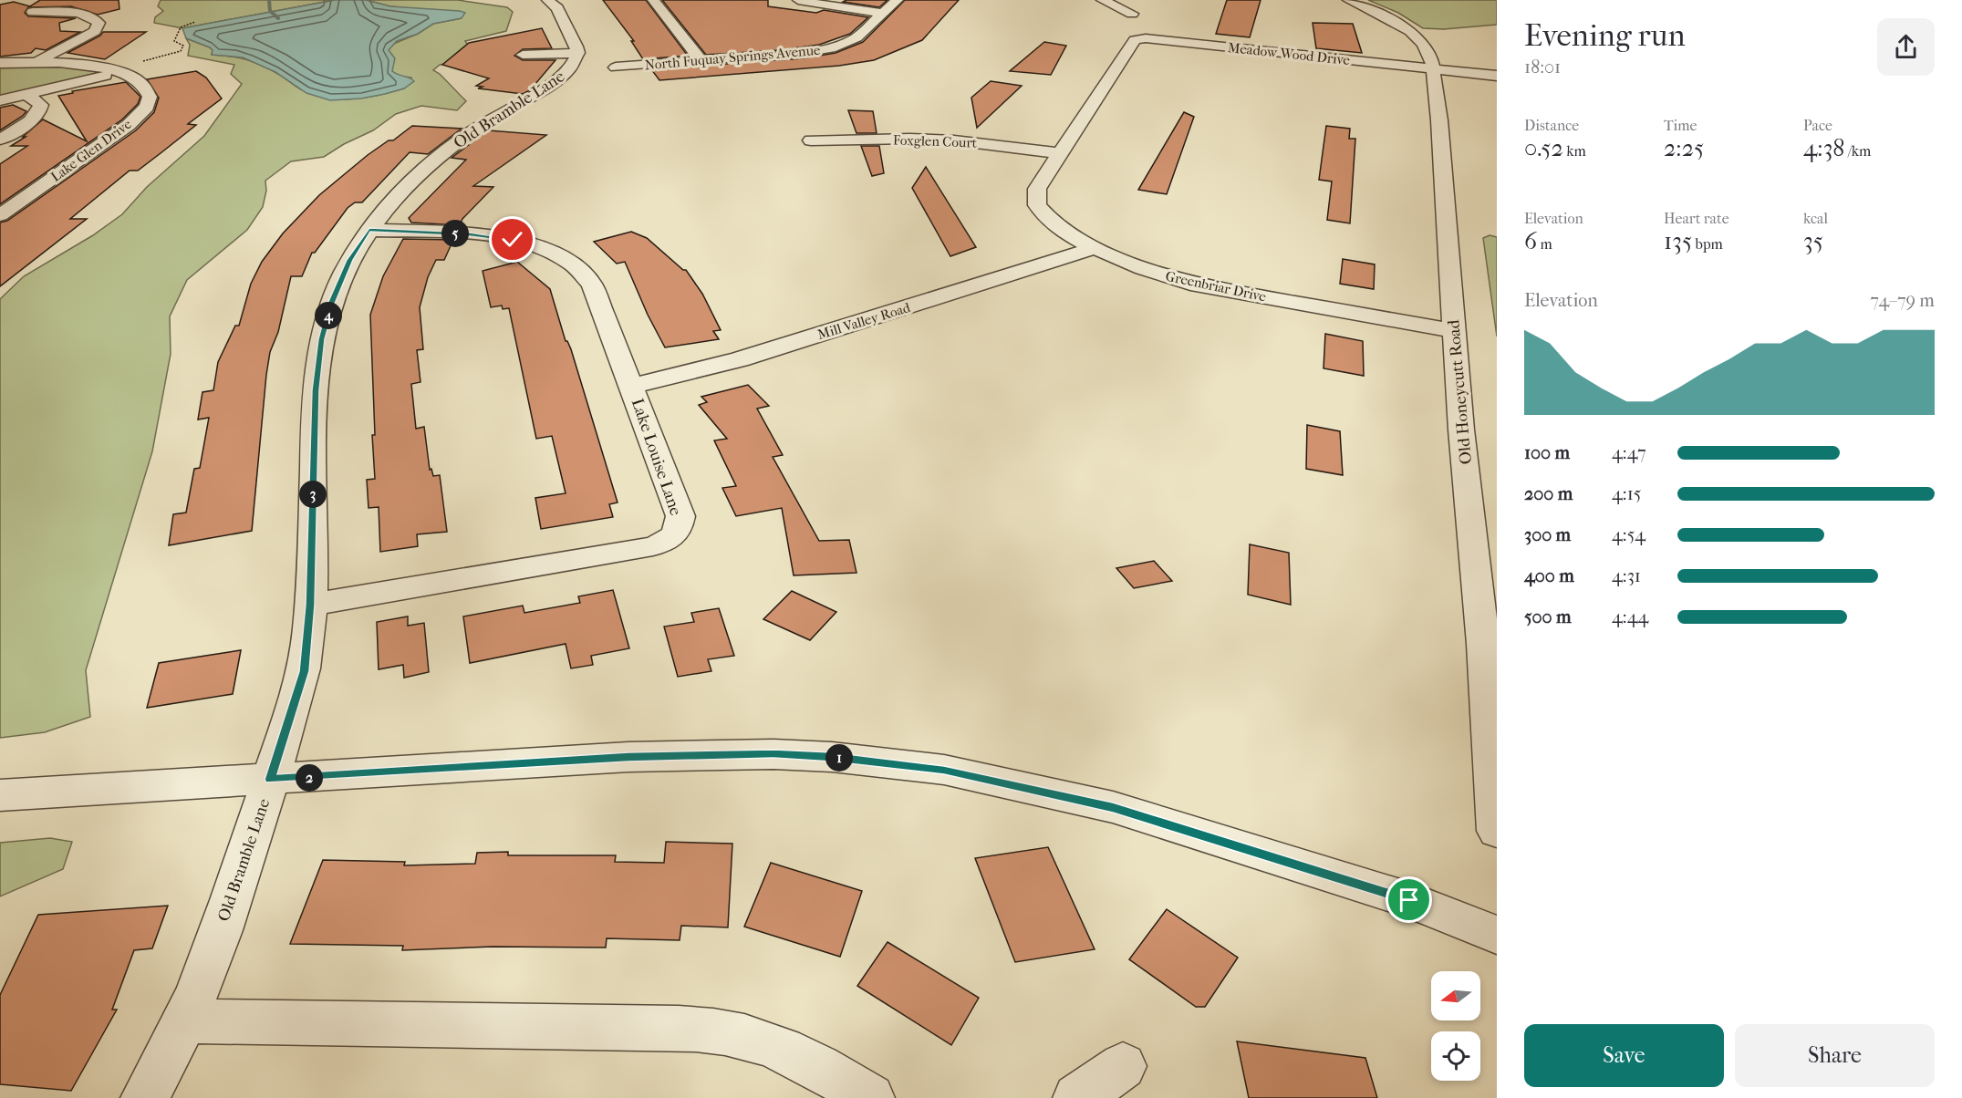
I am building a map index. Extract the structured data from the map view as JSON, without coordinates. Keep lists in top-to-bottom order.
{
  "streets": {
    "street": [
      "Meadow Wood Drive",
      "North Fuquay Springs Avenue",
      "Old Bramble Lane",
      "Foxglen Court",
      "Lake Glen Drive",
      "Greenbriar Drive",
      "Mill Valley Road",
      "Old Honeycutt Road",
      "Lake Louise Lane"
    ]
  },
  "crossings": [
    ["Meadow Wood Drive", "Greenbriar Drive"],
    ["Meadow Wood Drive", "Old Honeycutt Road"],
    ["Old Bramble Lane", "Lake Louise Lane"],
    ["Foxglen Court", "Greenbriar Drive"],
    ["Greenbriar Drive", "Mill Valley Road"],
    ["Greenbriar Drive", "Old Honeycutt Road"],
    ["Mill Valley Road", "Lake Louise Lane"]
  ],
  "north": "left",
  "page": {
    "heading": ["Evening run", "18:01"],
    "stats": [
      ["Distance", "0.52 km"],
      ["Time", "2:25"],
      ["Pace", "4:38 /km"],
      ["Elevation", "6 m"],
      ["Heart rate", "135 bpm"],
      ["kcal", "35"]
    ],
    "pins": [
      "5",
      "4",
      "3",
      "1",
      "2"
    ],
    "chart": ["Elevation", "74–79 m"],
    "list": [
      {
        "name": "100 m",
        "note": "4:47"
      },
      {
        "name": "200 m",
        "note": "4:15"
      },
      {
        "name": "300 m",
        "note": "4:54"
      },
      {
        "name": "400 m",
        "note": "4:31"
      },
      {
        "name": "500 m",
        "note": "4:44"
      }
    ],
    "buttons": ["Save", "Share"]
  }
}
